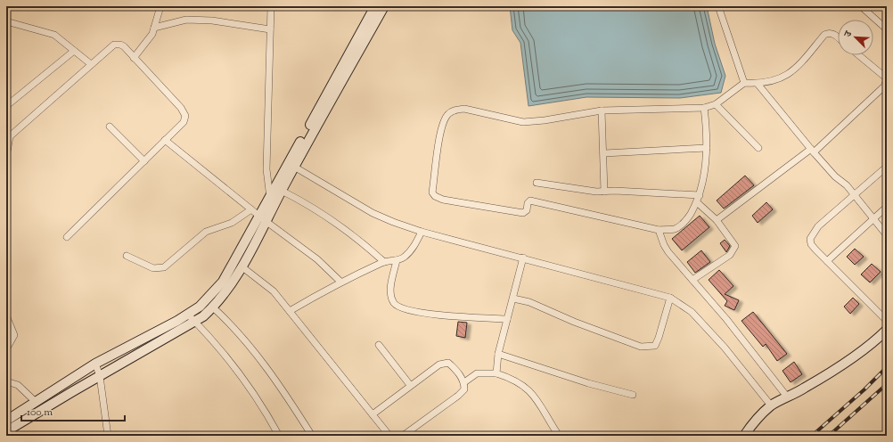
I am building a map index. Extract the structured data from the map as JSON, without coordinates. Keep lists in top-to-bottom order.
{
  "scale_bar": "100 m",
  "north": "top left"
}
